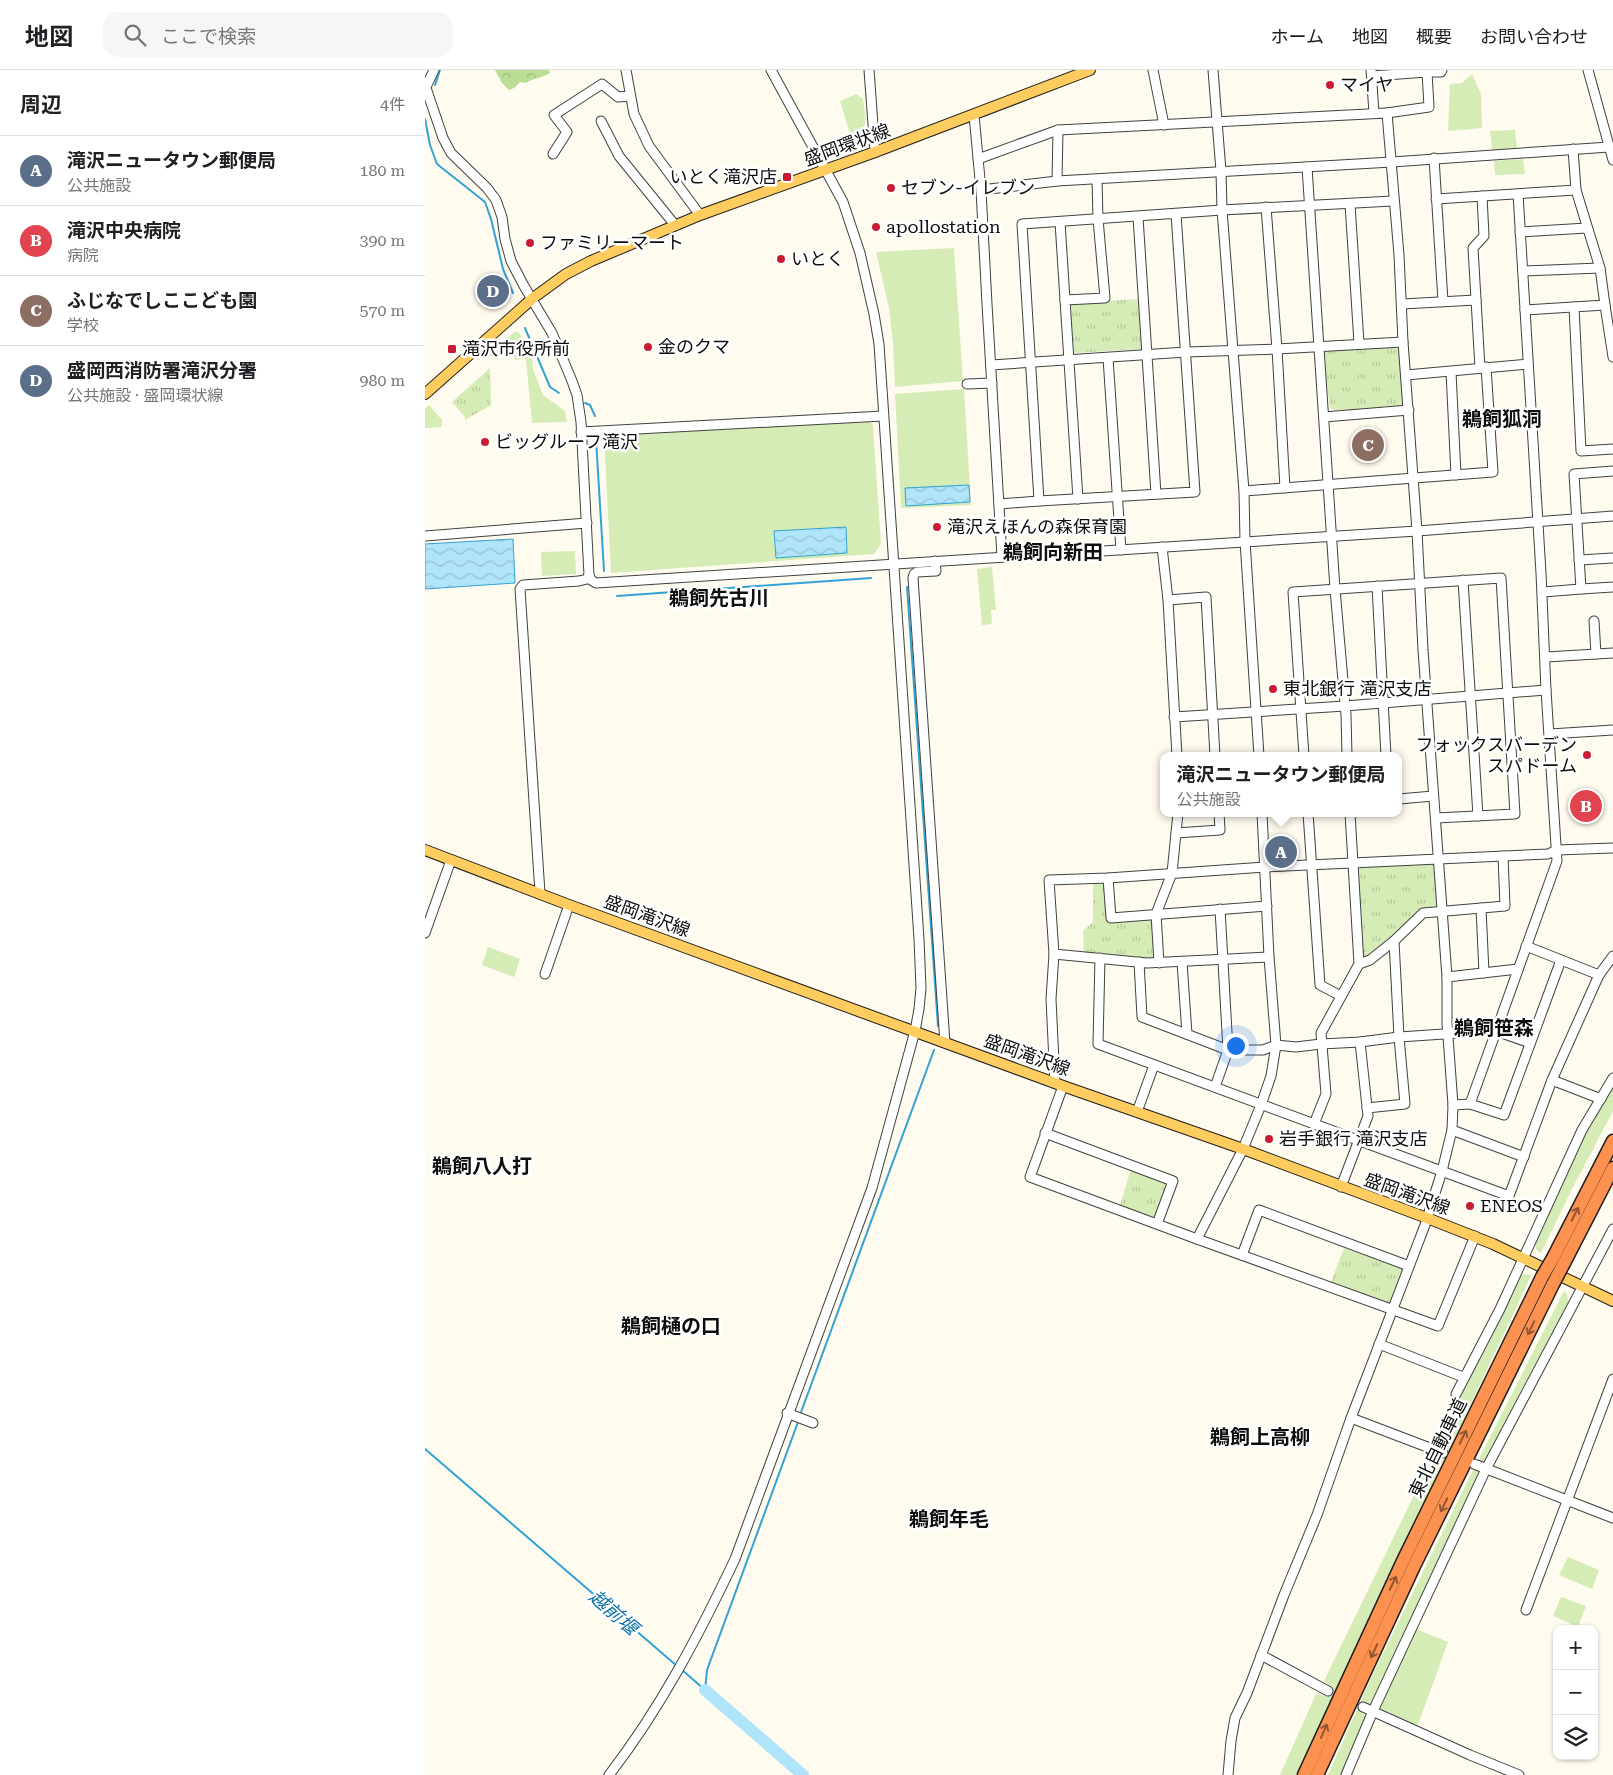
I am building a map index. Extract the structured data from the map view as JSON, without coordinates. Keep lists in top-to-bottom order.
{
  "streets": {
    "highway": ["東北自動車道"],
    "main road": ["盛岡環状線", "盛岡滝沢線"]
  },
  "districts": [
    "鵜飼狐洞",
    "鵜飼向新田",
    "鵜飼先古川",
    "鵜飼笹森",
    "鵜飼八人打",
    "鵜飼樋の口",
    "鵜飼上高柳",
    "鵜飼年毛"
  ],
  "water": ["越前堰"],
  "places": {
    "other": [
      "マイヤ",
      "セブン-イレブン",
      "apollostation",
      "ファミリーマート",
      "いとく",
      "金のクマ",
      "ビッグルーフ滝沢",
      "滝沢えほんの森保育園",
      "東北銀行 滝沢支店",
      "フォックスバーデン スパドーム",
      "岩手銀行 滝沢支店",
      "ENEOS"
    ],
    "transit": ["いとく滝沢店", "滝沢市役所前"]
  },
  "page": {
    "header": "地図",
    "search": "ここで検索",
    "nav": [
      "ホーム",
      "地図",
      "概要",
      "お問い合わせ"
    ],
    "heading": ["周辺", "4件"],
    "list": [
      {
        "mark": "A",
        "name": "滝沢ニュータウン郵便局",
        "note": "公共施設",
        "value": "180 m"
      },
      {
        "mark": "B",
        "name": "滝沢中央病院",
        "note": "病院",
        "value": "390 m"
      },
      {
        "mark": "C",
        "name": "ふじなでしここども園",
        "note": "学校",
        "value": "570 m"
      },
      {
        "mark": "D",
        "name": "盛岡西消防署滝沢分署",
        "note": "公共施設 · 盛岡環状線",
        "value": "980 m"
      }
    ],
    "pins": [
      "D",
      "C",
      "B",
      "A"
    ],
    "popup": ["滝沢ニュータウン郵便局", "公共施設"],
    "map_buttons": ["+", "−"]
  }
}
